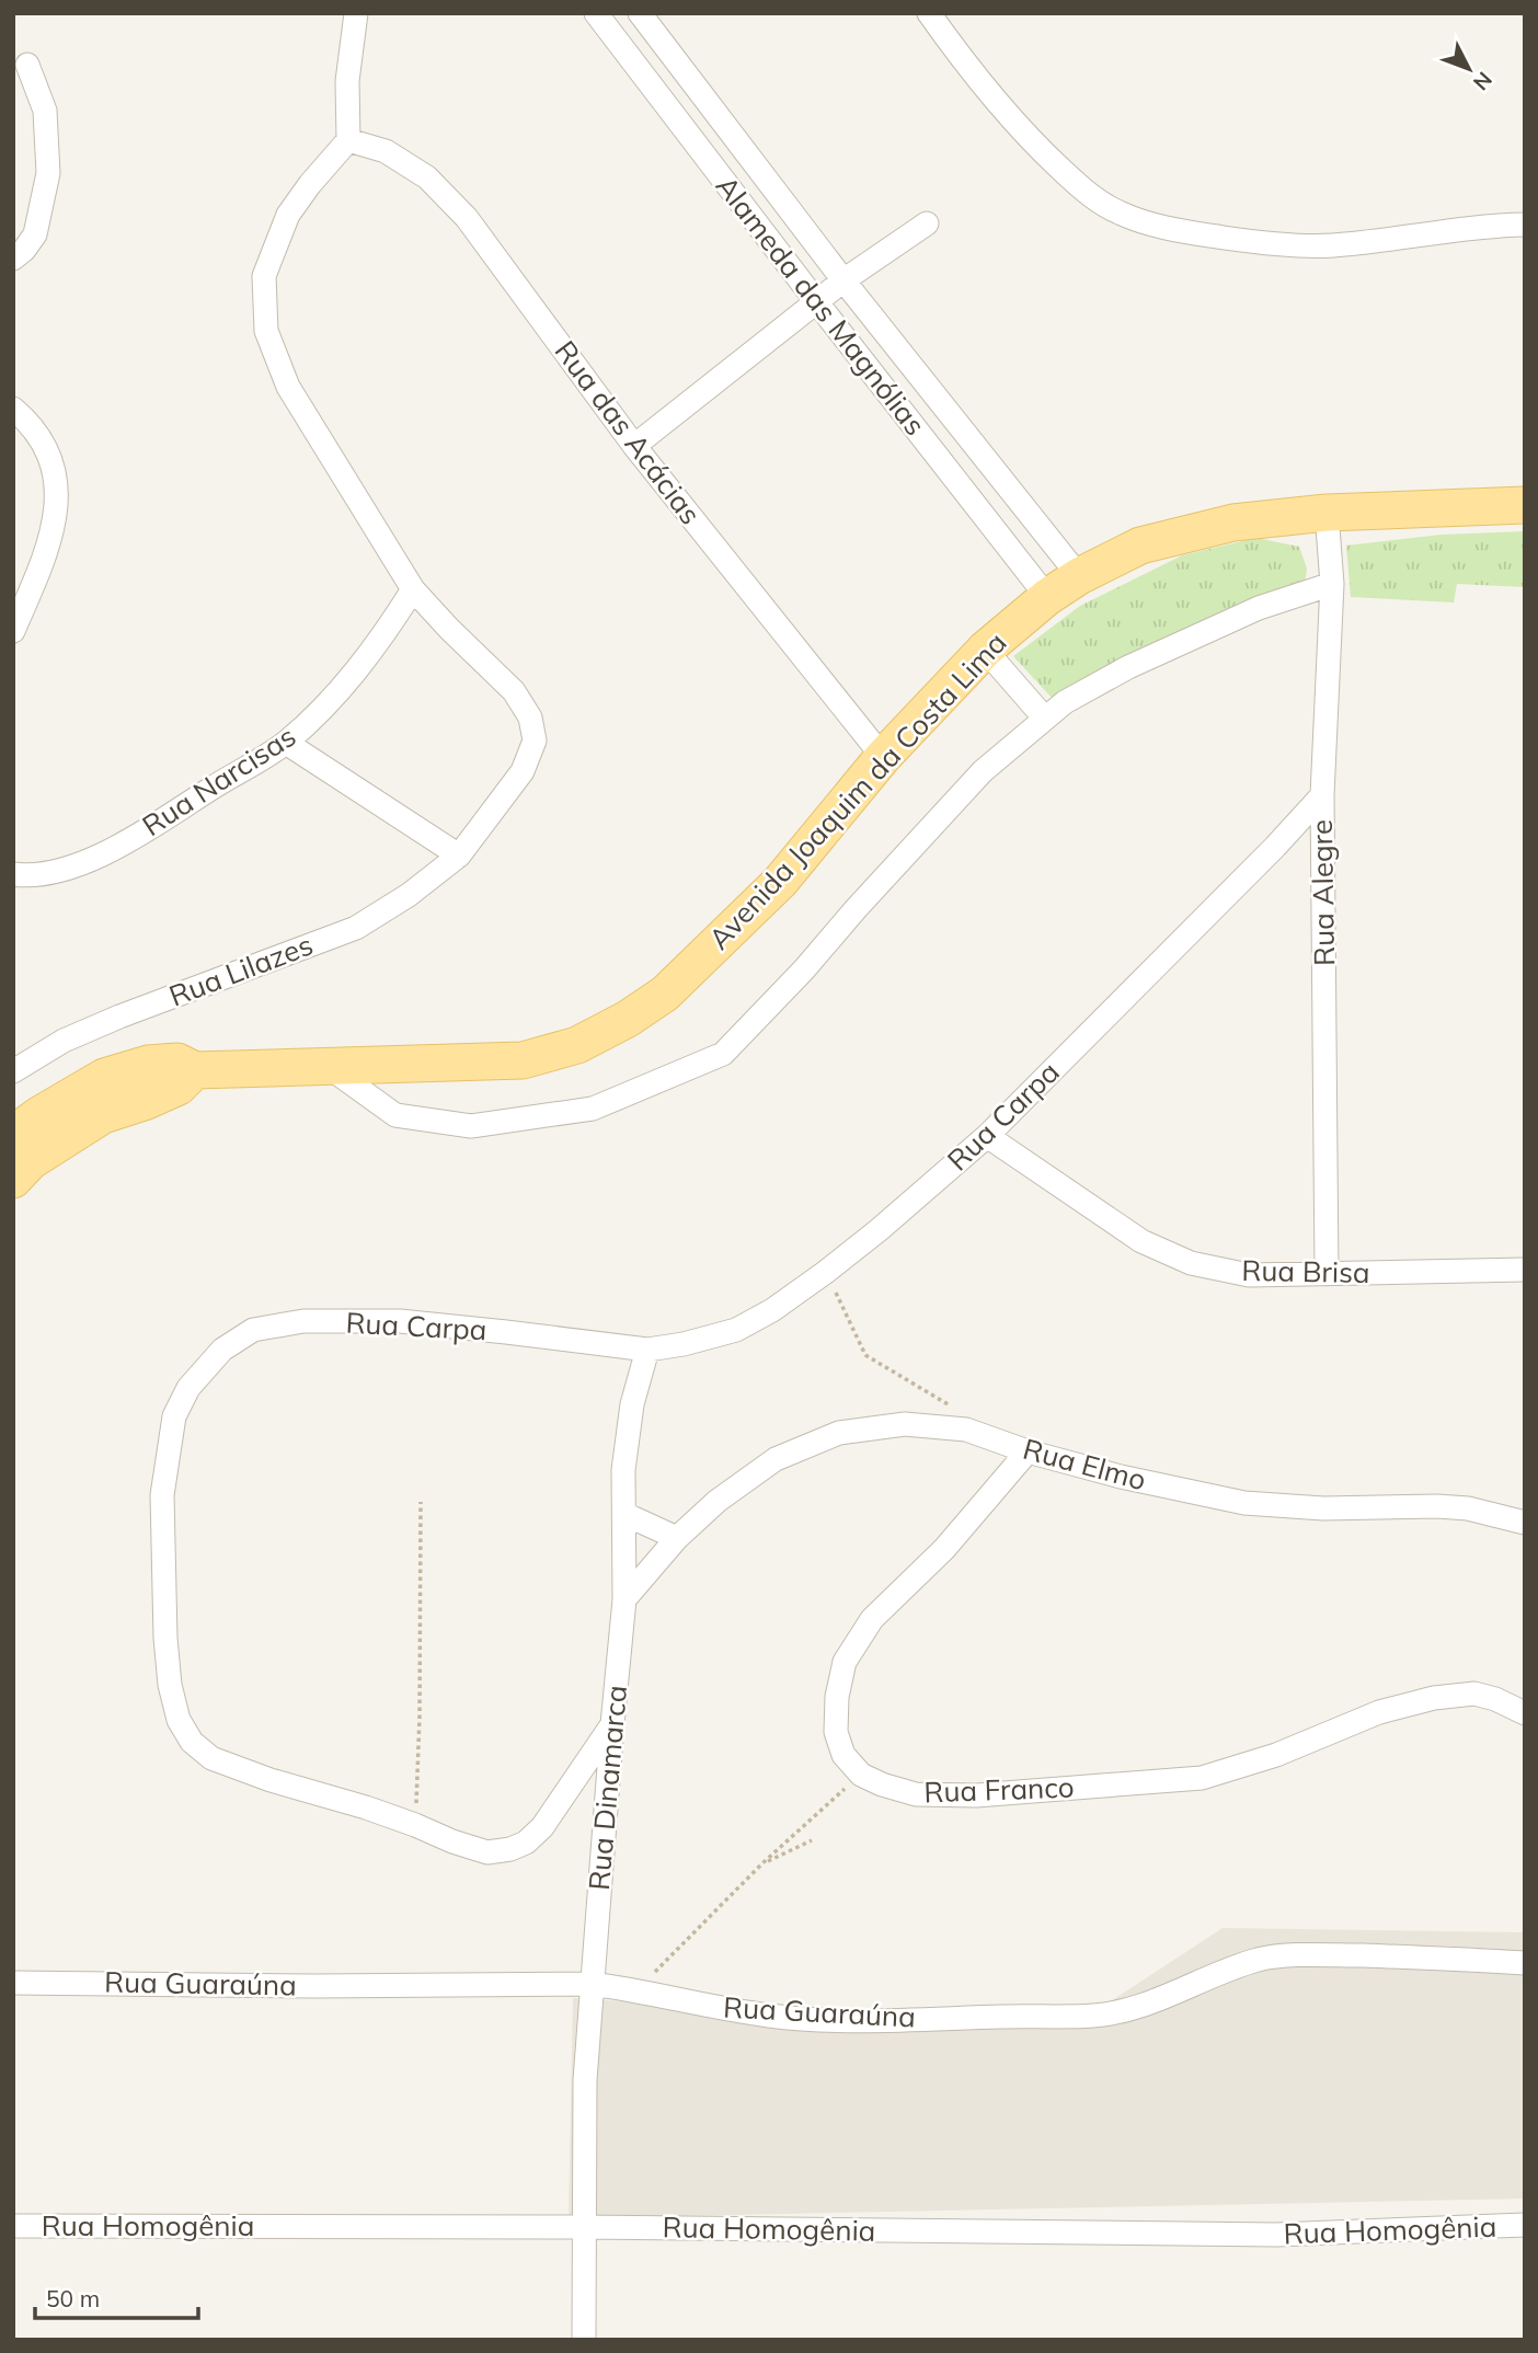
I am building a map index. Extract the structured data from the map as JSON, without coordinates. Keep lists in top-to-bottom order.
{
  "streets": {
    "main road": ["Avenida Joaquim da Costa Lima"],
    "street": [
      "Alameda das Magnólias",
      "Rua das Acácias",
      "Rua Narcisas",
      "Rua Alegre",
      "Rua Lilazes",
      "Rua Carpa",
      "Rua Brisa",
      "Rua Elmo",
      "Rua Dinamarca",
      "Rua Franco",
      "Rua Guaraúna",
      "Rua Homogênia"
    ]
  },
  "crossings": [
    ["Alameda das Magnólias", "Avenida Joaquim da Costa Lima"],
    ["Rua das Acácias", "Avenida Joaquim da Costa Lima"],
    ["Rua das Acácias", "Rua Lilazes"],
    ["Rua Narcisas", "Rua Lilazes"],
    ["Avenida Joaquim da Costa Lima", "Rua Alegre"],
    ["Rua Alegre", "Rua Carpa"],
    ["Rua Alegre", "Rua Brisa"],
    ["Rua Carpa", "Rua Brisa"],
    ["Rua Carpa", "Rua Dinamarca"],
    ["Rua Elmo", "Rua Dinamarca"],
    ["Rua Dinamarca", "Rua Guaraúna"],
    ["Rua Dinamarca", "Rua Homogênia"]
  ],
  "scale_bar": "50 m",
  "north": "bottom right"
}
